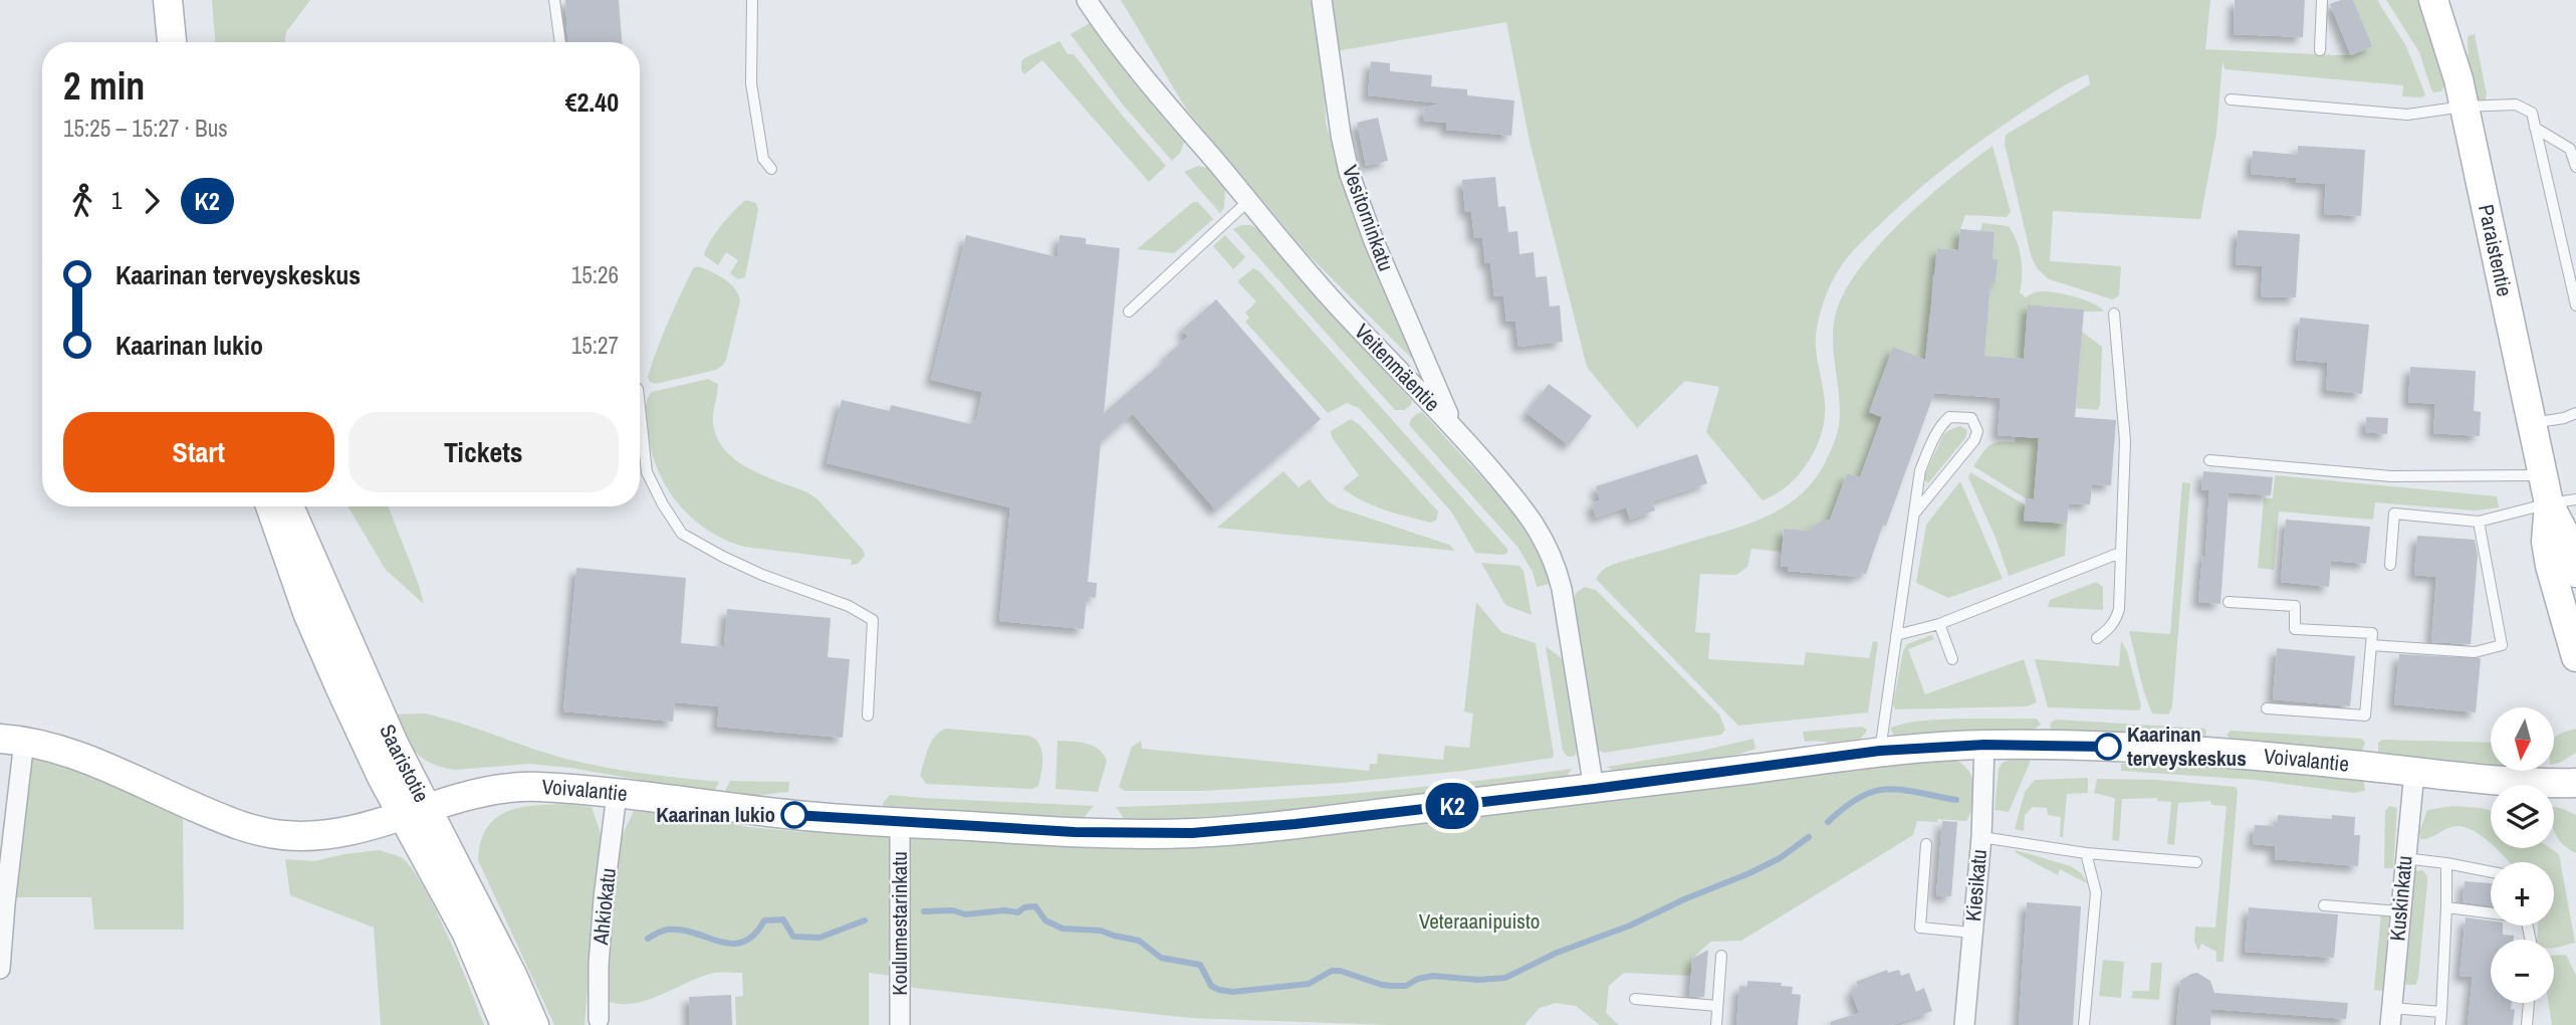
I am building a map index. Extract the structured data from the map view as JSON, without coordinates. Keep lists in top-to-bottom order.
{
  "streets": {
    "street": [
      "Vesitorninkatu",
      "Paraistentie",
      "Veitenmäentie",
      "Voivalantie",
      "Saaristotie",
      "Kiesikatu",
      "Kuskinkatu",
      "Ahkiokatu",
      "Koulumestarinkatu"
    ]
  },
  "crossings": [
    ["Vesitorninkatu", "Veitenmäentie"],
    ["Veitenmäentie", "Voivalantie"],
    ["Voivalantie", "Saaristotie"],
    ["Voivalantie", "Kiesikatu"],
    ["Voivalantie", "Kuskinkatu"],
    ["Voivalantie", "Ahkiokatu"],
    ["Voivalantie", "Koulumestarinkatu"]
  ],
  "parks": ["Veteraanipuisto"],
  "places": ["Kaarinan terveyskeskus", "Kaarinan lukio"],
  "lines": ["bus line K2"],
  "north": "bottom",
  "page": {
    "on_map": "K2",
    "heading": ["2 min", "15:25 – 15:27 · Bus", "€2.40"],
    "legs": ["1", "K2"],
    "list": [
      {
        "name": "Kaarinan terveyskeskus",
        "value": "15:26"
      },
      {
        "name": "Kaarinan lukio",
        "value": "15:27"
      }
    ],
    "buttons": ["Start", "Tickets"],
    "map_buttons": ["+", "−"]
  }
}
